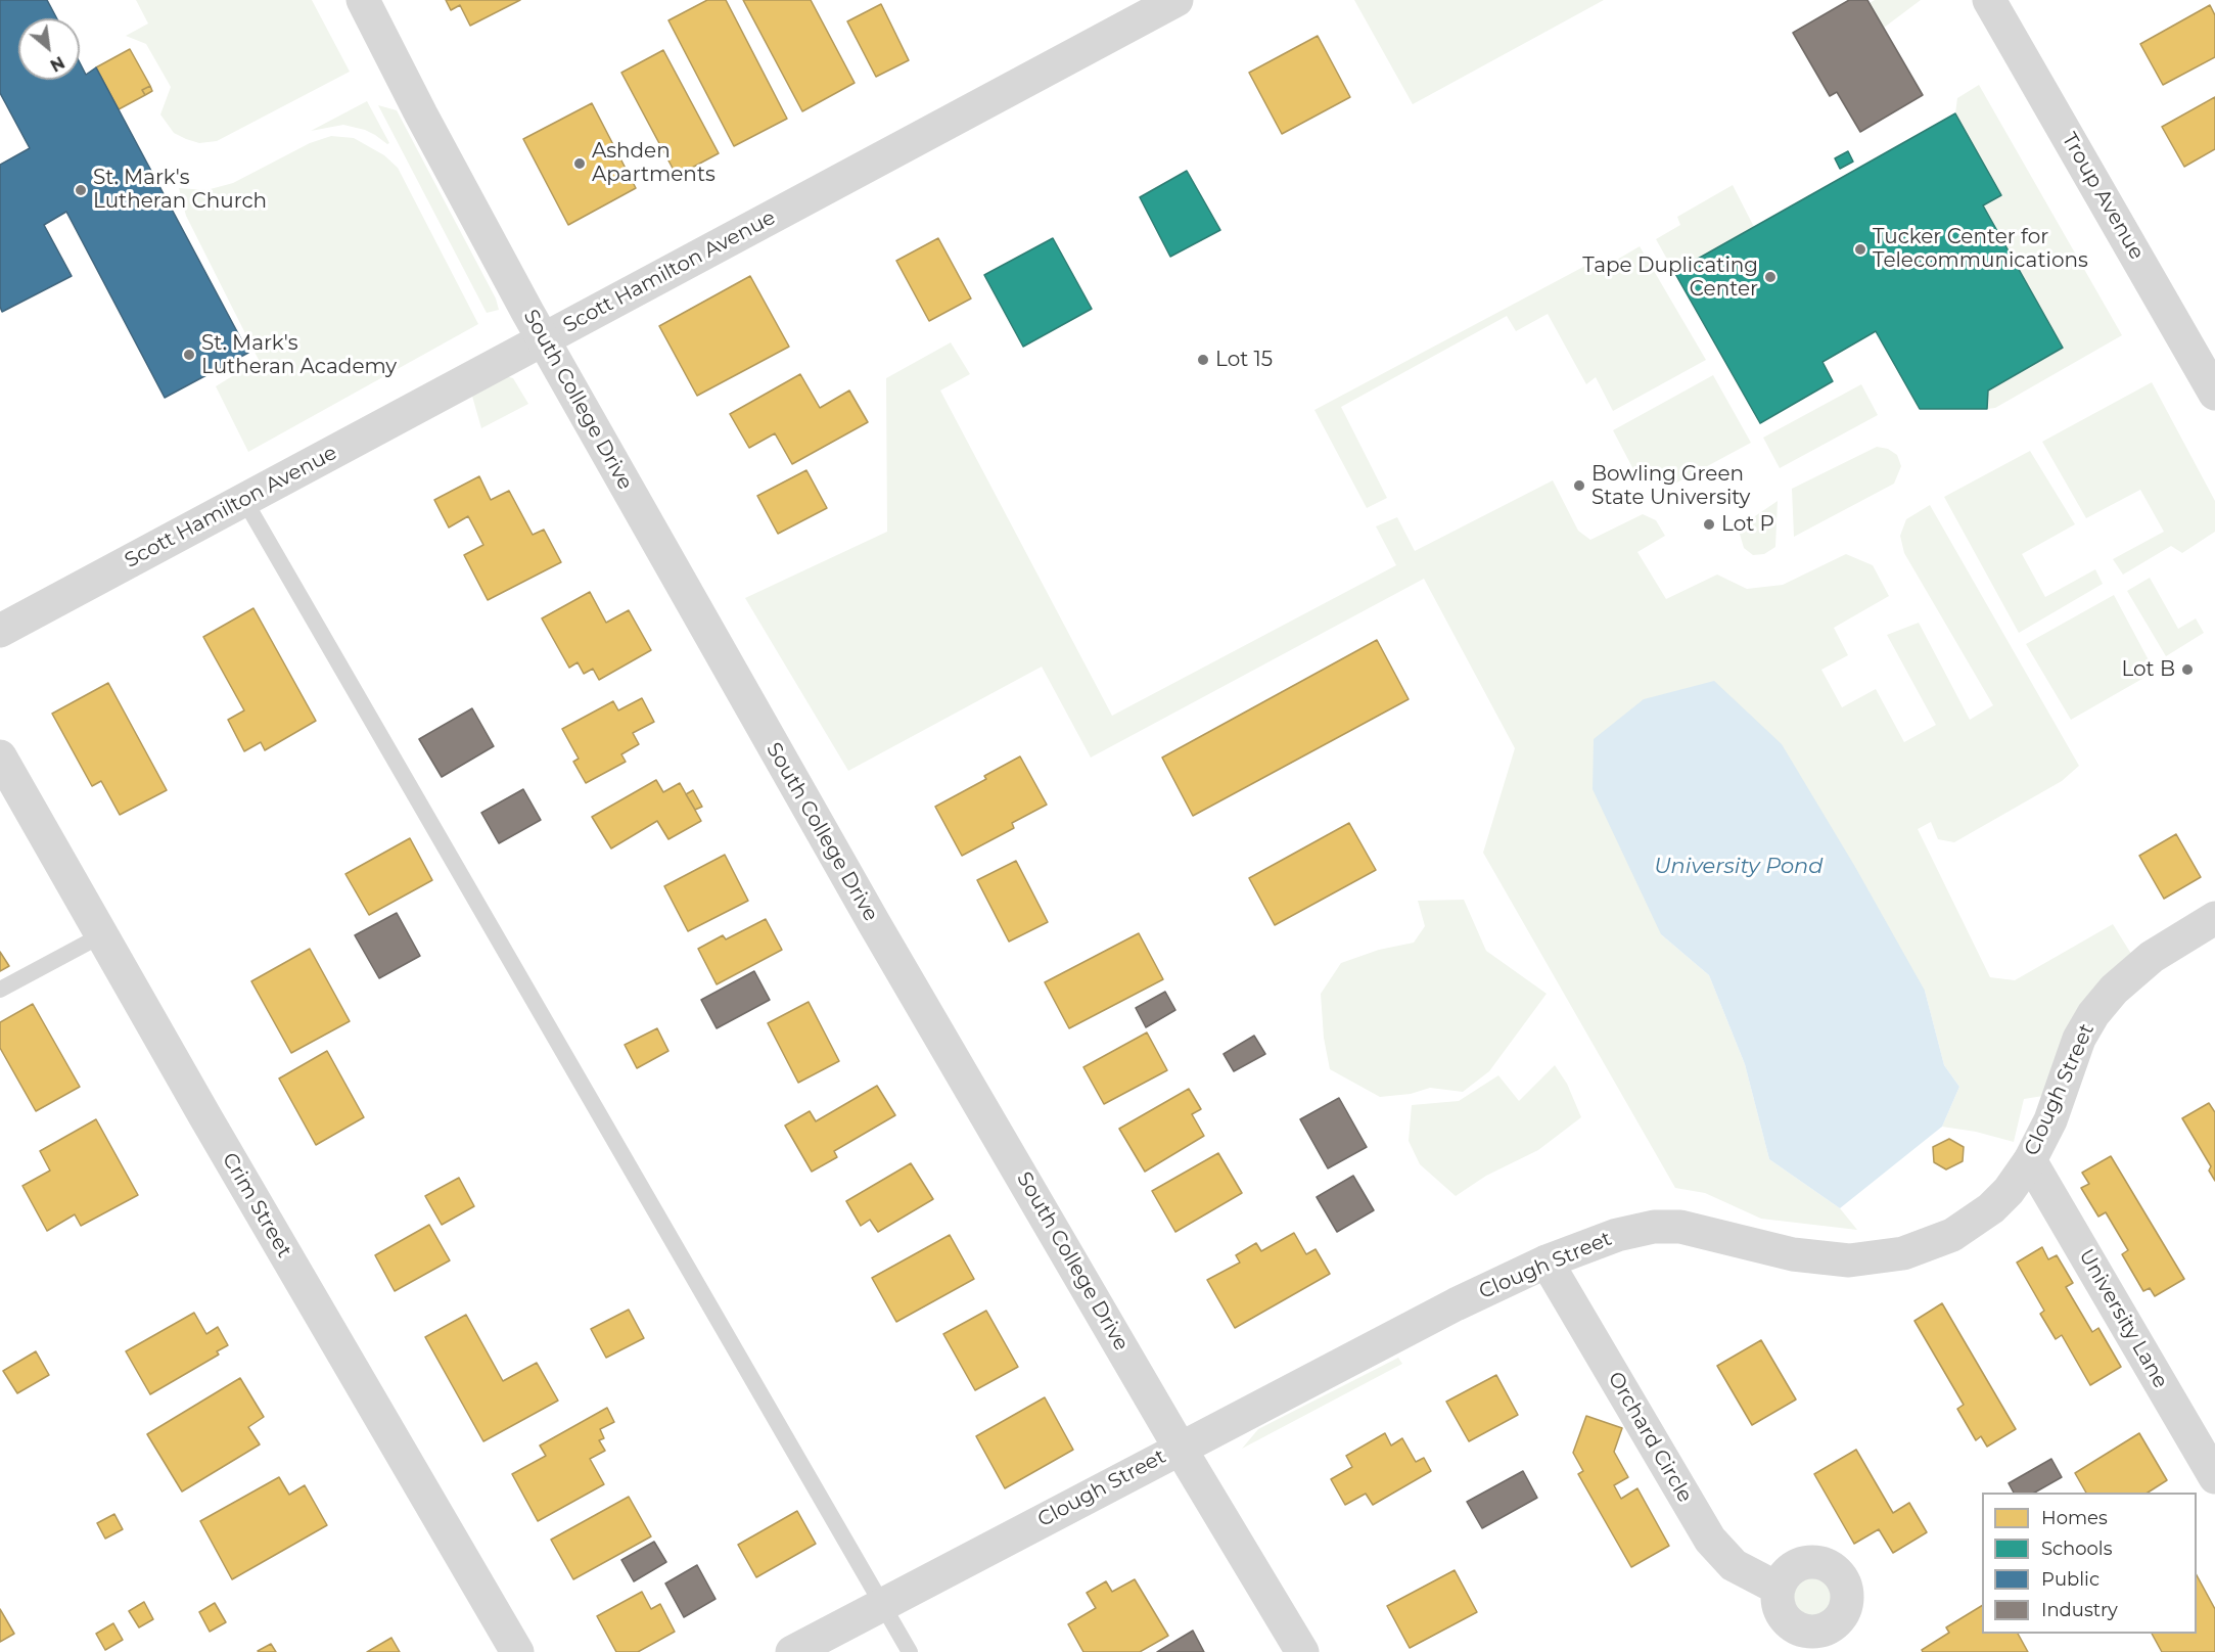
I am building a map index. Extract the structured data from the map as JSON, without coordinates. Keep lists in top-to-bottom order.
{
  "streets": {
    "street": [
      "Troup Avenue",
      "Scott Hamilton Avenue",
      "South College Drive",
      "Clough Street",
      "Crim Street",
      "University Lane",
      "Orchard Circle"
    ]
  },
  "crossings": [
    ["Scott Hamilton Avenue", "South College Drive"],
    ["South College Drive", "Clough Street"],
    ["Clough Street", "University Lane"],
    ["Clough Street", "Orchard Circle"]
  ],
  "water": ["University Pond"],
  "places": [
    "Ashden Apartments",
    "St. Mark's Lutheran Church",
    "Tucker Center for Telecommunications",
    "Tape Duplicating Center",
    "St. Mark's Lutheran Academy",
    "Lot 15",
    "Bowling Green State University",
    "Lot P",
    "Lot B"
  ],
  "legend": [
    "Homes",
    "Schools",
    "Public",
    "Industry"
  ],
  "north": "bottom right"
}
